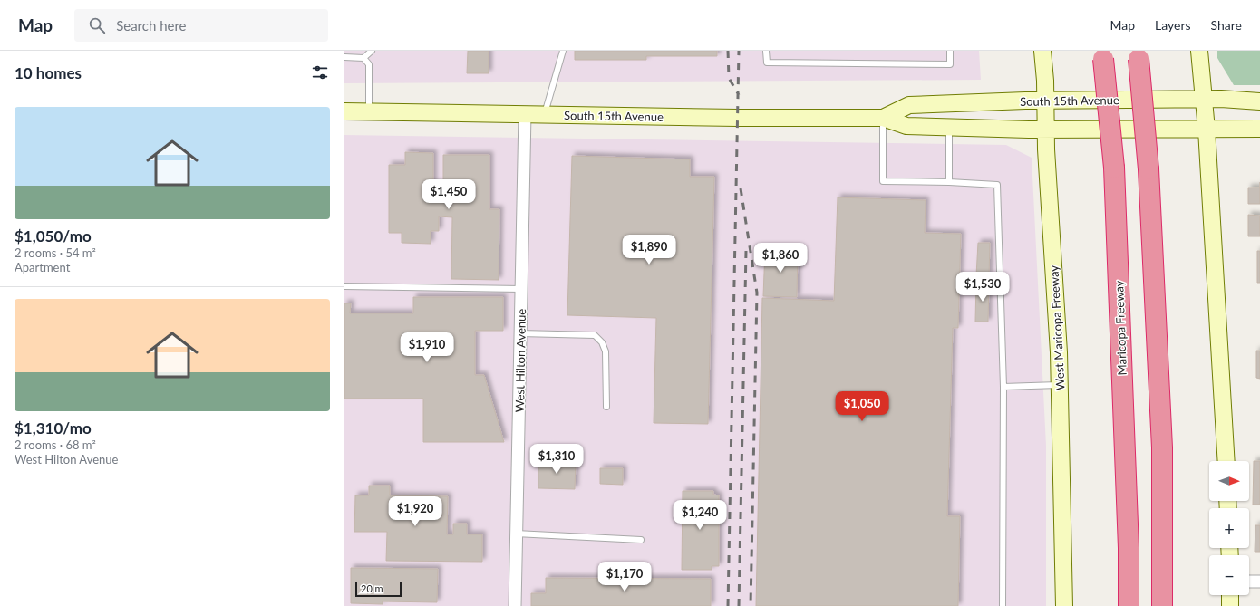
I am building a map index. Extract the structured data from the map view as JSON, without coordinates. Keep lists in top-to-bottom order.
{
  "streets": {
    "highway": ["Maricopa Freeway"],
    "main road": ["South 15th Avenue", "West Maricopa Freeway"],
    "street": ["West Hilton Avenue"]
  },
  "crossings": [
    ["South 15th Avenue", "West Maricopa Freeway"],
    ["South 15th Avenue", "West Hilton Avenue"]
  ],
  "scale_bar": "20 m",
  "north": "right",
  "page": {
    "header": "Map",
    "search": "Search here",
    "nav": ["Map", "Layers", "Share"],
    "heading": "10 homes",
    "list": [
      {
        "name": "$1,050/mo",
        "note": "2 rooms · 54 m² · Apartment"
      },
      {
        "name": "$1,310/mo",
        "note": "2 rooms · 68 m² · West Hilton Avenue"
      }
    ],
    "price": [
      "$1,450",
      "$1,890",
      "$1,860",
      "$1,530",
      "$1,910",
      "$1,050",
      "$1,310",
      "$1,920",
      "$1,240",
      "$1,170"
    ],
    "map_buttons": ["+", "−"],
    "scale": "20 m"
  }
}
